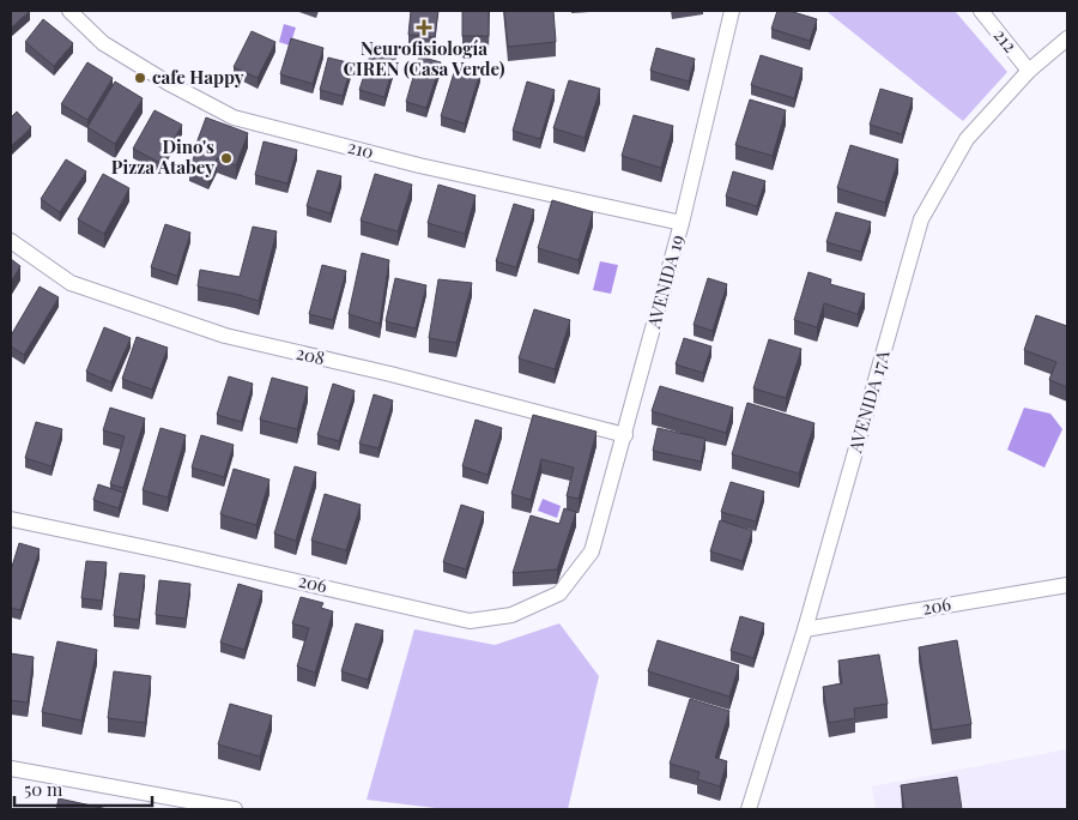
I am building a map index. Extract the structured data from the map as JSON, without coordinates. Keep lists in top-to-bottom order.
{
  "streets": {
    "street": [
      "212",
      "210",
      "AVENIDA 19",
      "208",
      "AVENIDA 17A",
      "206"
    ]
  },
  "crossings": [
    ["212", "AVENIDA 17A"],
    ["210", "AVENIDA 19"],
    ["AVENIDA 19", "208"],
    ["AVENIDA 19", "206"],
    ["AVENIDA 17A", "206"]
  ],
  "places": {
    "health": ["Neurofisiología CIREN (Casa Verde)"],
    "other": ["cafe Happy", "Dino's Pizza Atabey"]
  },
  "scale_bar": "50 m"
}
